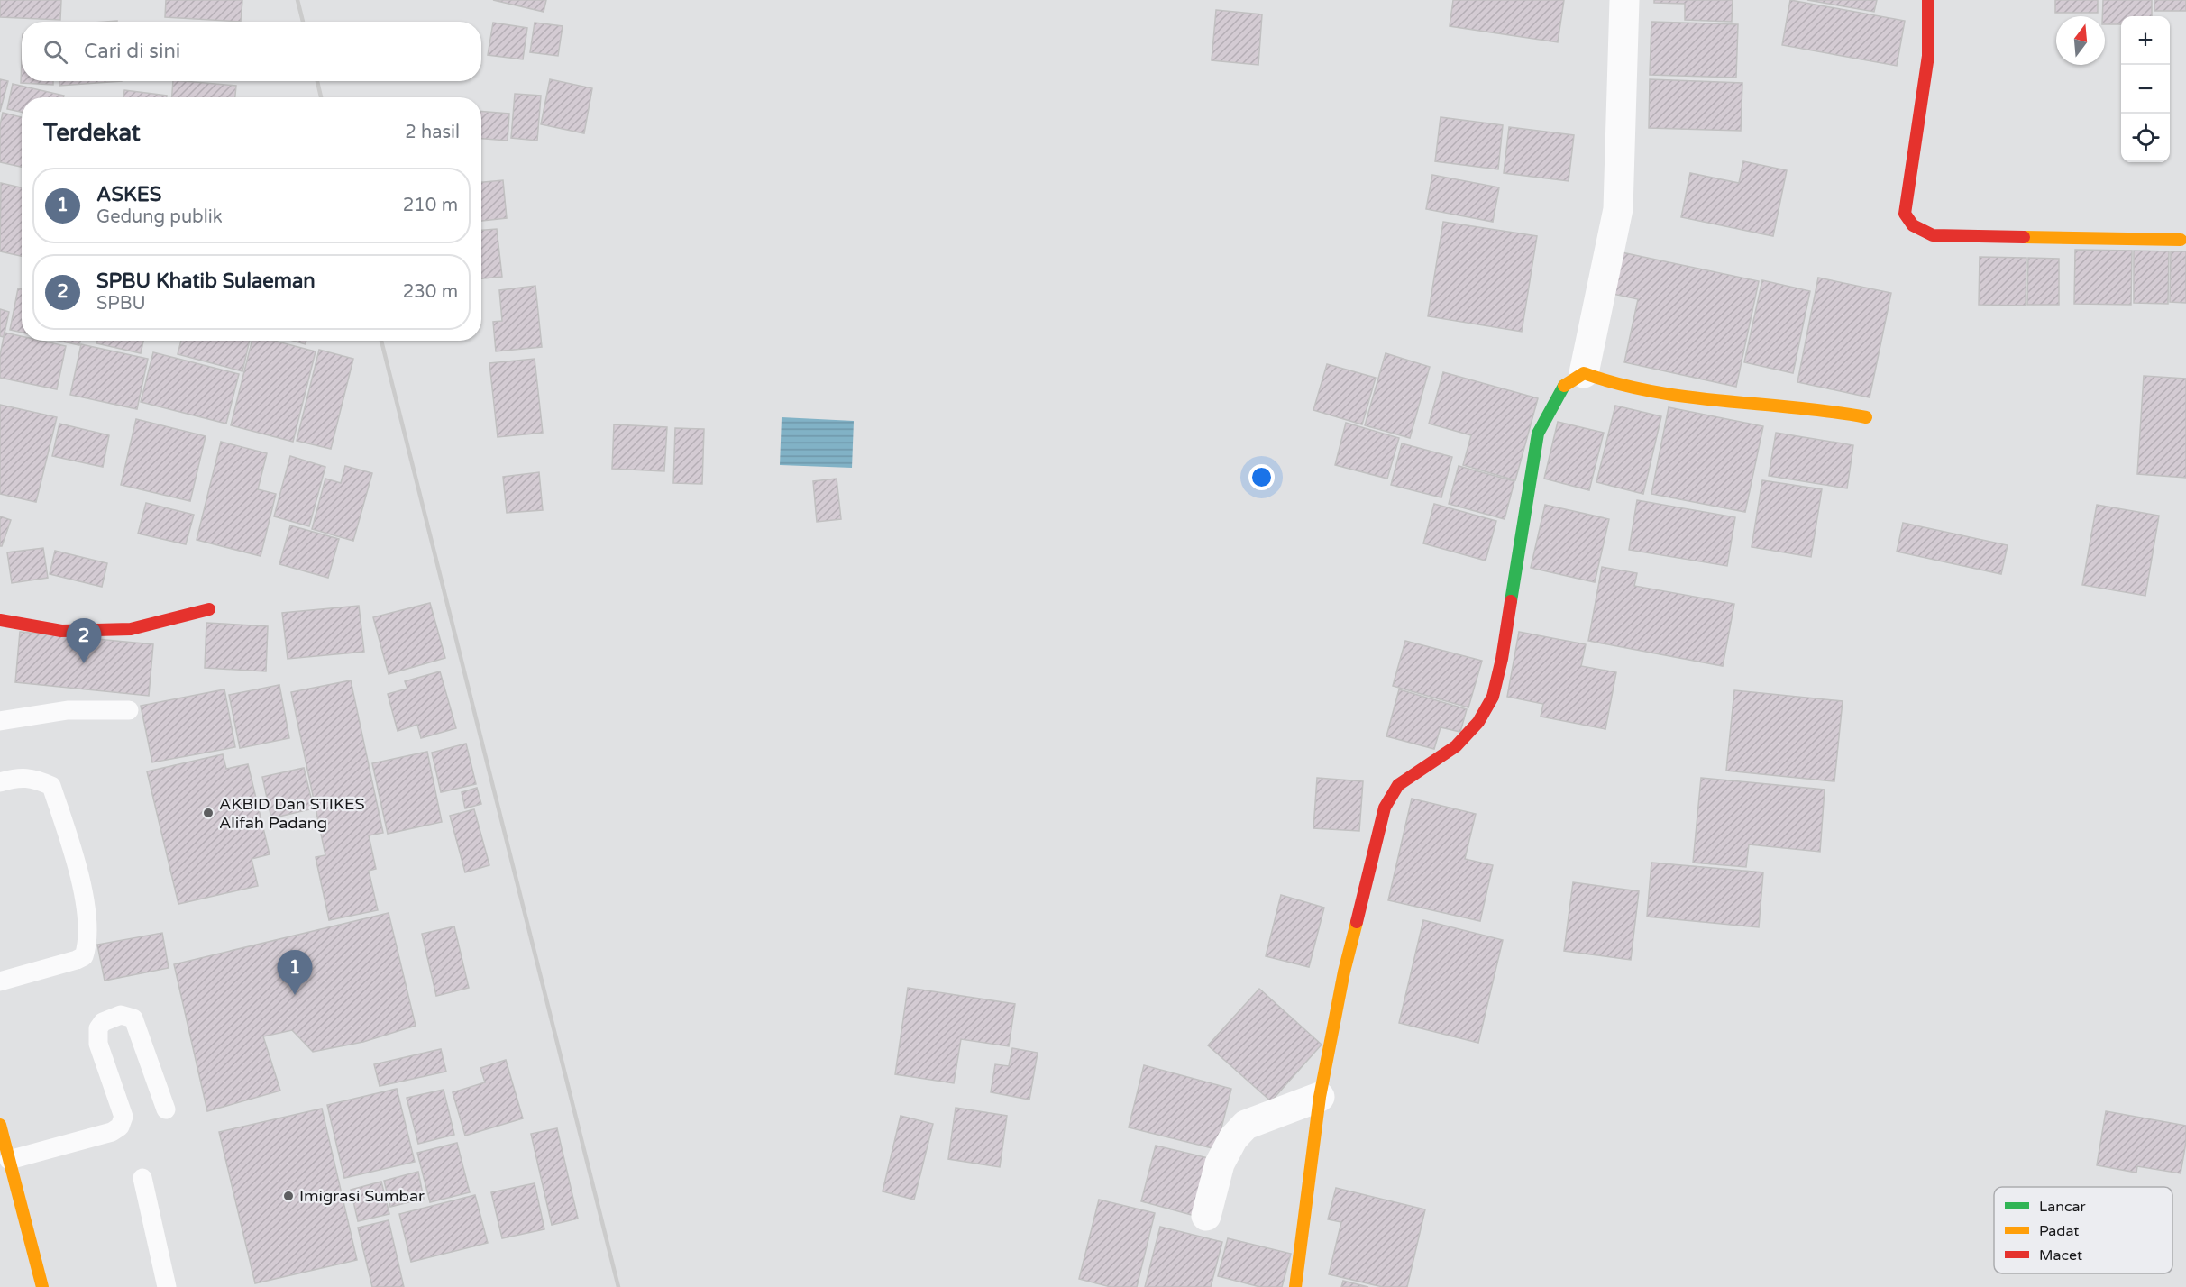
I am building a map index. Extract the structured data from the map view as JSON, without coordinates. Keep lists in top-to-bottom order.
{
  "places": ["AKBID Dan STIKES Alifah Padang", "Imigrasi Sumbar"],
  "legend": ["Lancar", "Padat", "Macet"],
  "north": "top",
  "page": {
    "map_buttons": ["+", "−"],
    "search": "Cari di sini",
    "heading": ["Terdekat", "2 hasil"],
    "list": [
      {
        "mark": "1",
        "name": "ASKES",
        "note": "Gedung publik",
        "value": "210 m"
      },
      {
        "mark": "2",
        "name": "SPBU Khatib Sulaeman",
        "note": "SPBU",
        "value": "230 m"
      }
    ],
    "pins": ["2", "1"]
  }
}
